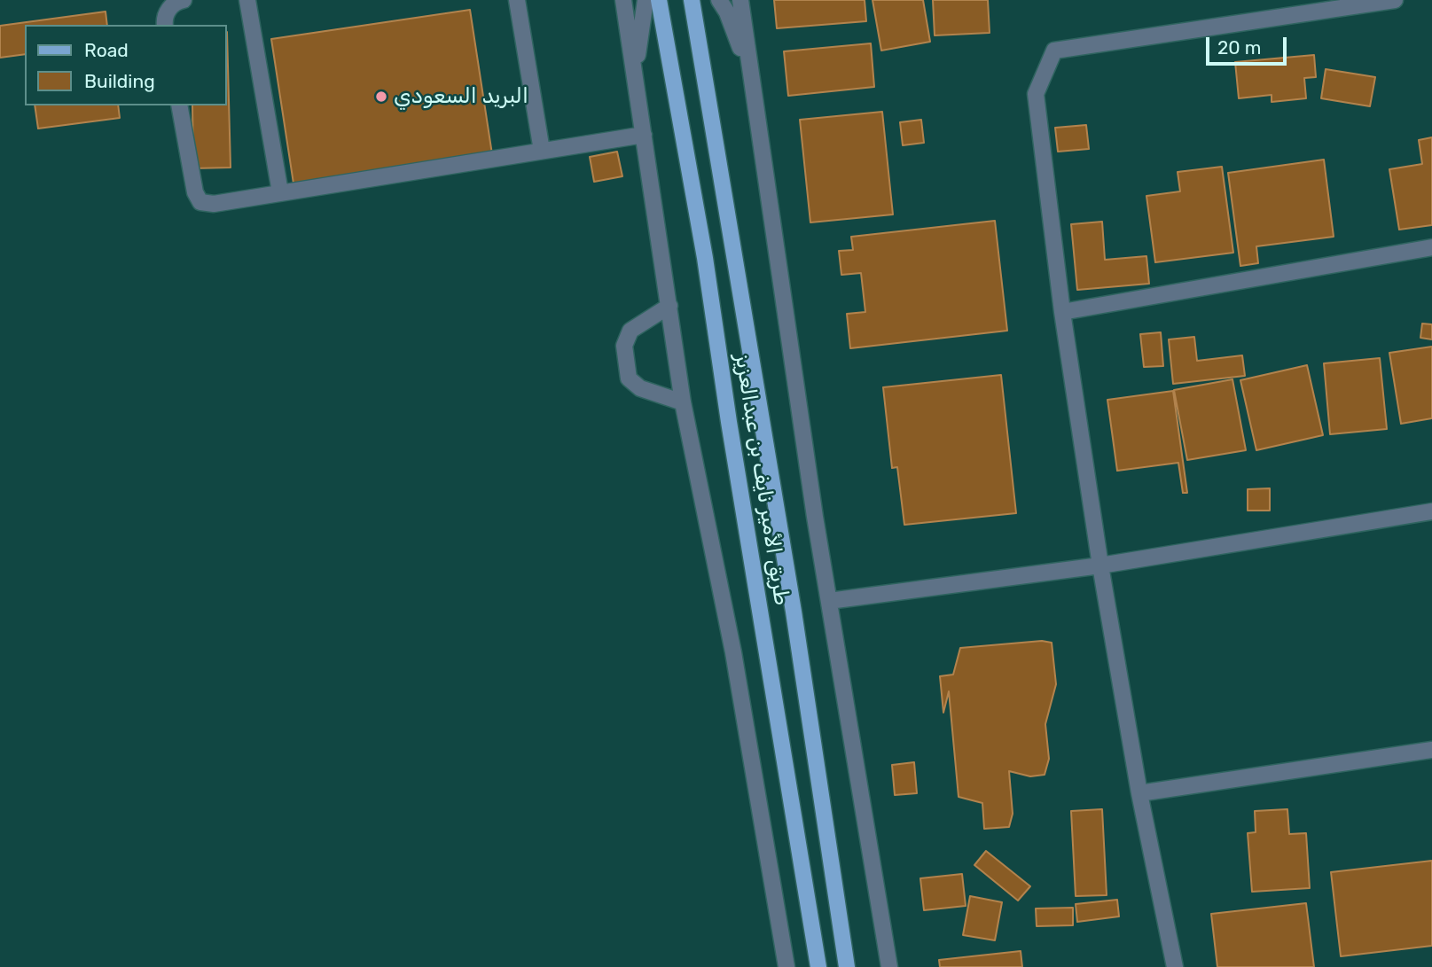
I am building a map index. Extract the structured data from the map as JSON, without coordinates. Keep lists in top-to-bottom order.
{
  "streets": {
    "main road": ["طريق الأمير نايف بن عبدالعزيز"]
  },
  "places": ["البريد السعودي"],
  "legend": ["Road", "Building"],
  "scale_bar": "20 m"
}
